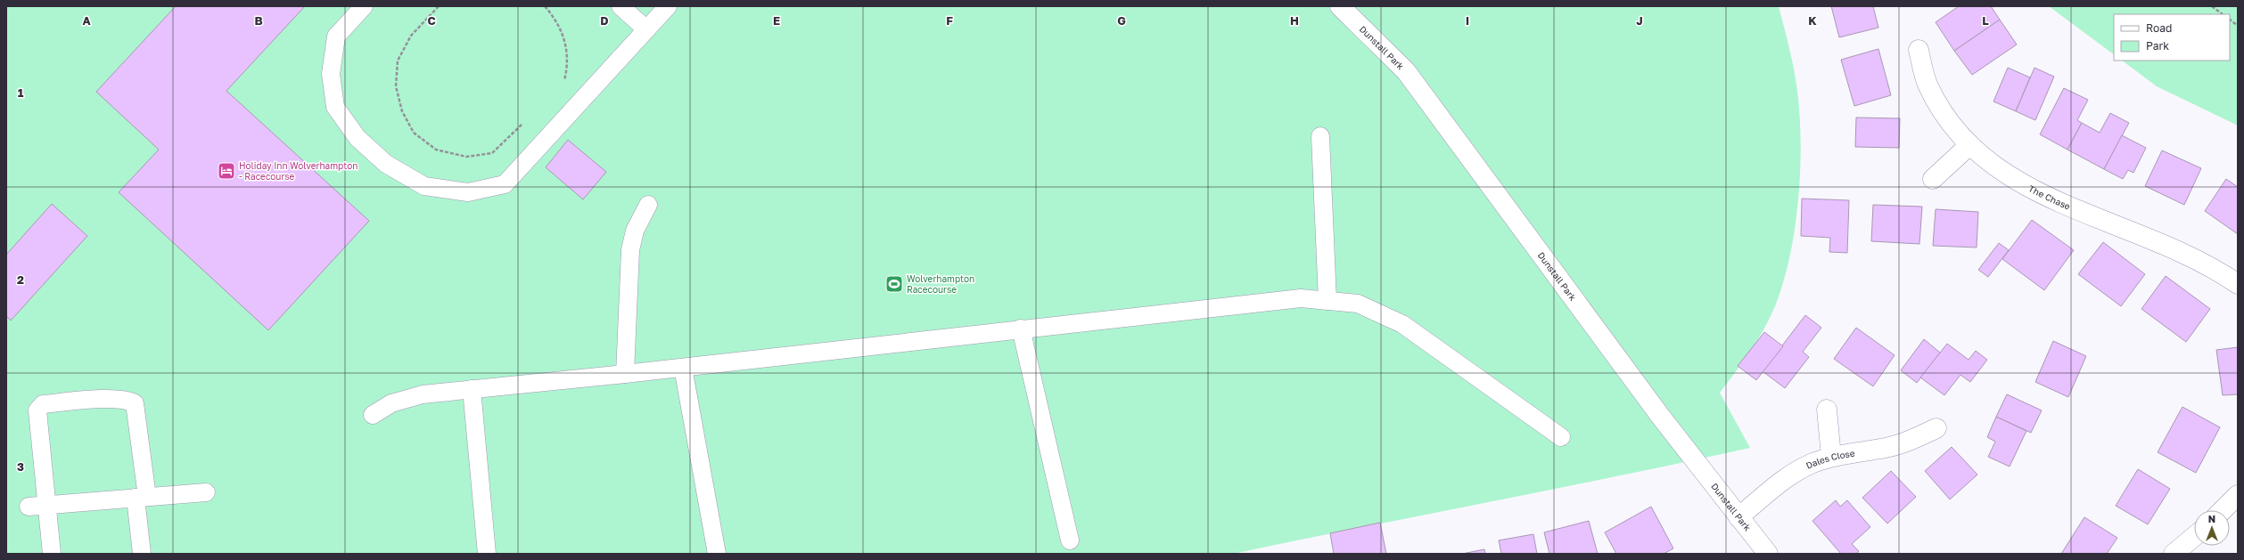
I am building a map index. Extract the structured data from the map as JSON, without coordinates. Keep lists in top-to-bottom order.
{
  "streets": {
    "street": ["Dunstall Park", "The Chase", "Dales Close"]
  },
  "crossings": [
    ["Dunstall Park", "Dales Close"]
  ],
  "places": {
    "hotel": ["Holiday Inn Wolverhampton - Racecourse"],
    "sports": ["Wolverhampton Racecourse"]
  },
  "legend": ["Road", "Park"],
  "north": "top",
  "grid": {
    "columns": [
      "A",
      "B",
      "C",
      "D",
      "E",
      "F",
      "G",
      "H",
      "I",
      "J",
      "K",
      "L"
    ],
    "rows": ["1", "2", "3"]
  }
}
